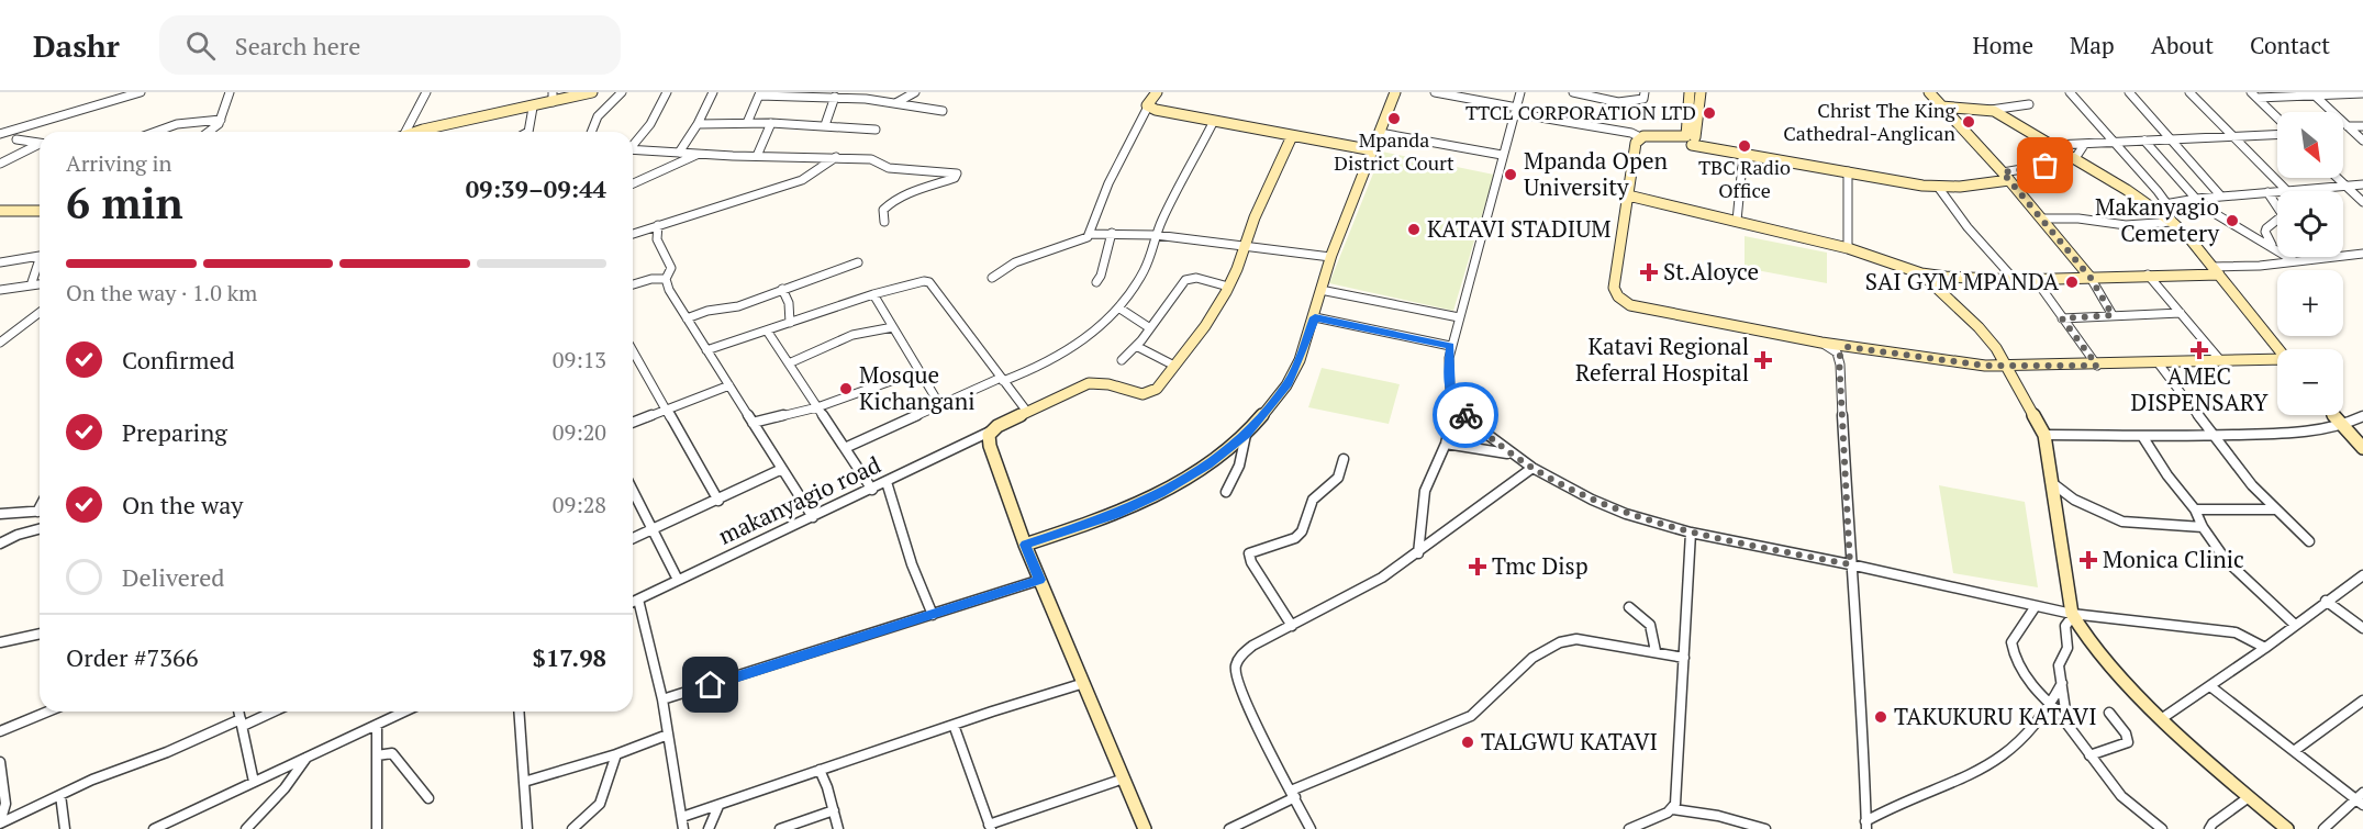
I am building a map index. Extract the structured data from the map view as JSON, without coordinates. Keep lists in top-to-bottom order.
{
  "streets": {
    "street": ["makanyagio road"]
  },
  "places": {
    "other": [
      "TTCL CORPORATION LTD",
      "Mpanda District Court",
      "Christ The King Cathedral-Anglican",
      "TBC Radio Office",
      "Mpanda Open University",
      "Makanyagio Cemetery",
      "KATAVI STADIUM",
      "SAI GYM MPANDA",
      "Mosque Kichangani",
      "TAKUKURU KATAVI",
      "TALGWU KATAVI"
    ],
    "health": [
      "St.Aloyce",
      "AMEC DISPENSARY",
      "Katavi Regional Referral Hospital",
      "Monica Clinic",
      "Tmc Disp"
    ]
  },
  "north": "bottom right",
  "page": {
    "header": "Dashr",
    "search": "Search here",
    "nav": [
      "Home",
      "Map",
      "About",
      "Contact"
    ],
    "map_buttons": ["+", "−"],
    "heading": ["6 min", "Arriving in", "09:39–09:44"],
    "panel": ["Order #7366", "$17.98"],
    "bar": "On the way · 1.0 km",
    "list": [
      ["Confirmed", "09:13"],
      ["Preparing", "09:20"],
      ["On the way", "09:28"],
      "Delivered"
    ]
  }
}
